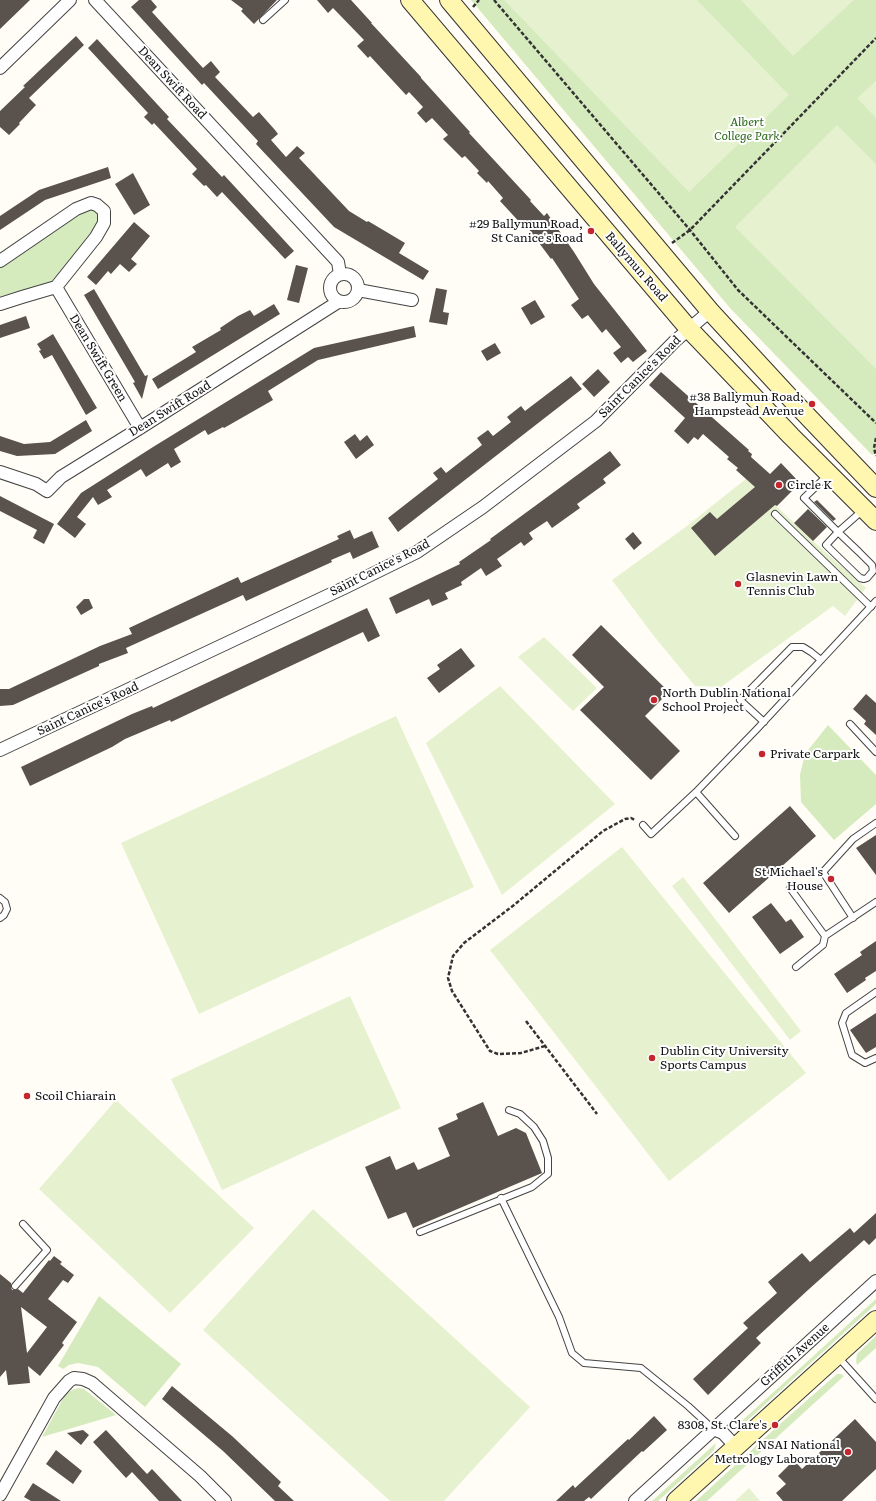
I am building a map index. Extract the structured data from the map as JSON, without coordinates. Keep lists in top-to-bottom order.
{
  "streets": {
    "main road": ["Ballymun Road"],
    "street": [
      "Dean Swift Road",
      "Dean Swift Green",
      "Saint Canice's Road",
      "Griffith Avenue"
    ]
  },
  "crossings": [
    ["Dean Swift Road", "Dean Swift Green"],
    ["Ballymun Road", "Saint Canice's Road"]
  ],
  "parks": ["Albert College Park"],
  "places": [
    "#29 Ballymun Road, St Canice's Road",
    "#38 Ballymun Road, Hampstead Avenue",
    "Circle K",
    "Glasnevin Lawn Tennis Club",
    "North Dublin National School Project",
    "Private Carpark",
    "St Michael's House",
    "Dublin City University Sports Campus",
    "Scoil Chiarain",
    "8308, St. Clare's",
    "NSAI National Metrology Laboratory"
  ]
}
